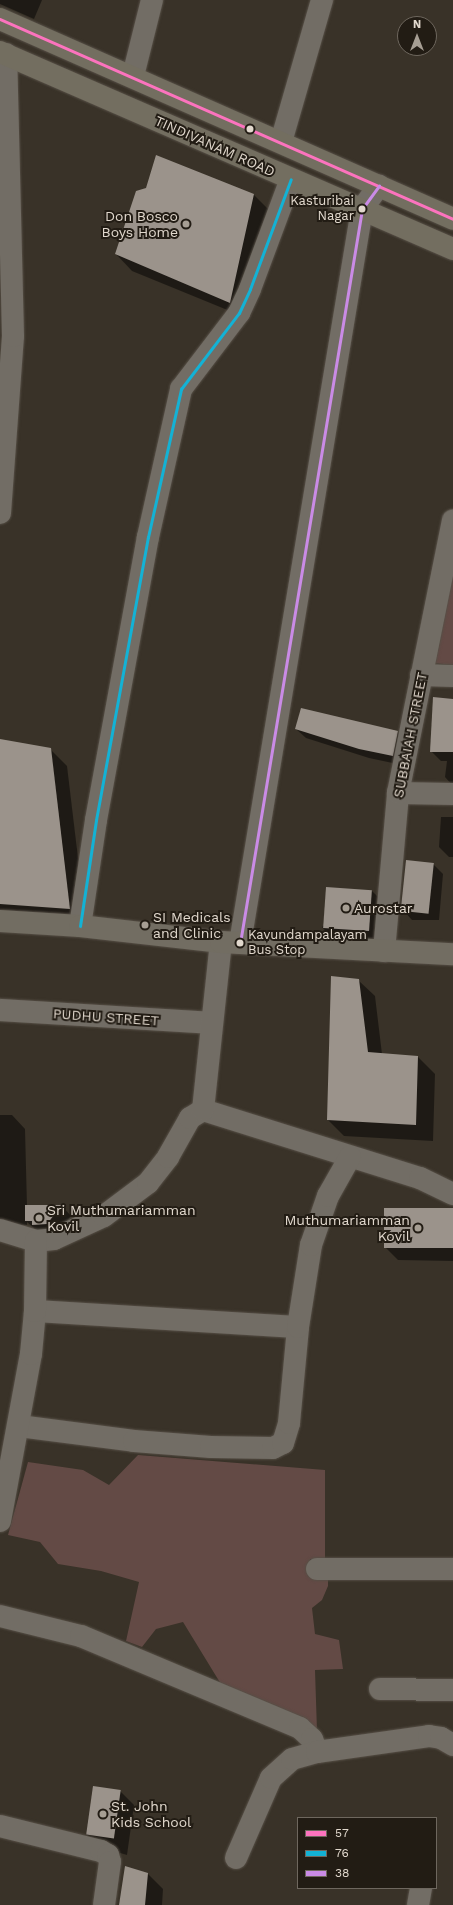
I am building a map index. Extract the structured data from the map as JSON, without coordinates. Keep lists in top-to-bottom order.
{
  "streets": {
    "highway": ["TINDIVANAM ROAD"],
    "street": ["SUBBAIAH STREET", "PUDHU STREET"]
  },
  "places": [
    "Kasturibai Nagar",
    "Don Bosco Boys Home",
    "Aurostar",
    "SI Medicals and Clinic",
    "Kavundampalayam Bus Stop",
    "Sri Muthumariamman Kovil",
    "Muthumariamman Kovil",
    "St. John Kids School"
  ],
  "lines": ["transit line 57", "transit line 76", "transit line 38"],
  "legend": ["57", "76", "38"],
  "north": "top"
}
